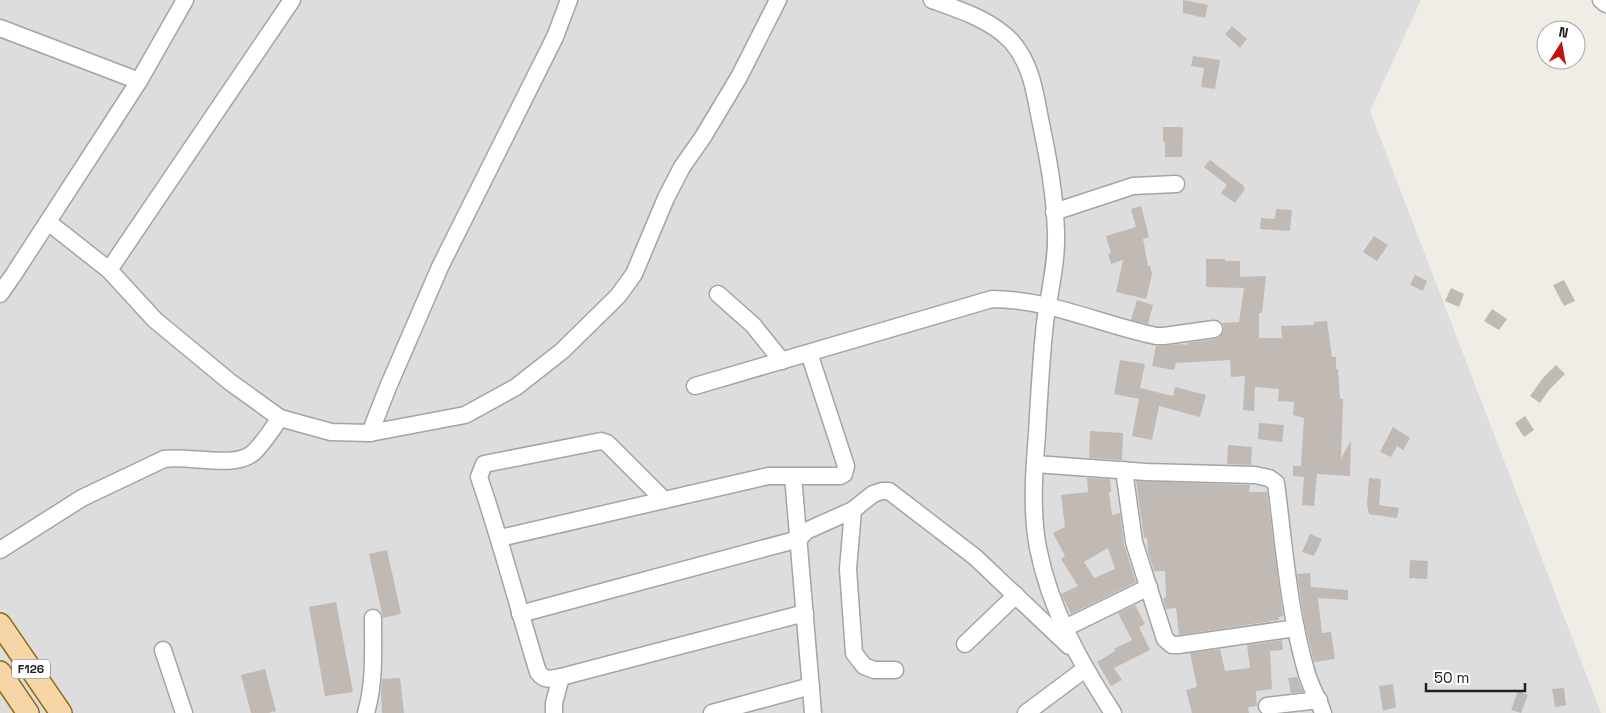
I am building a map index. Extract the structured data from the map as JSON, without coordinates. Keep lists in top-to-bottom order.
{
  "streets": {
    "main road": ["F126"]
  },
  "scale_bar": "50 m",
  "north": "top"
}
